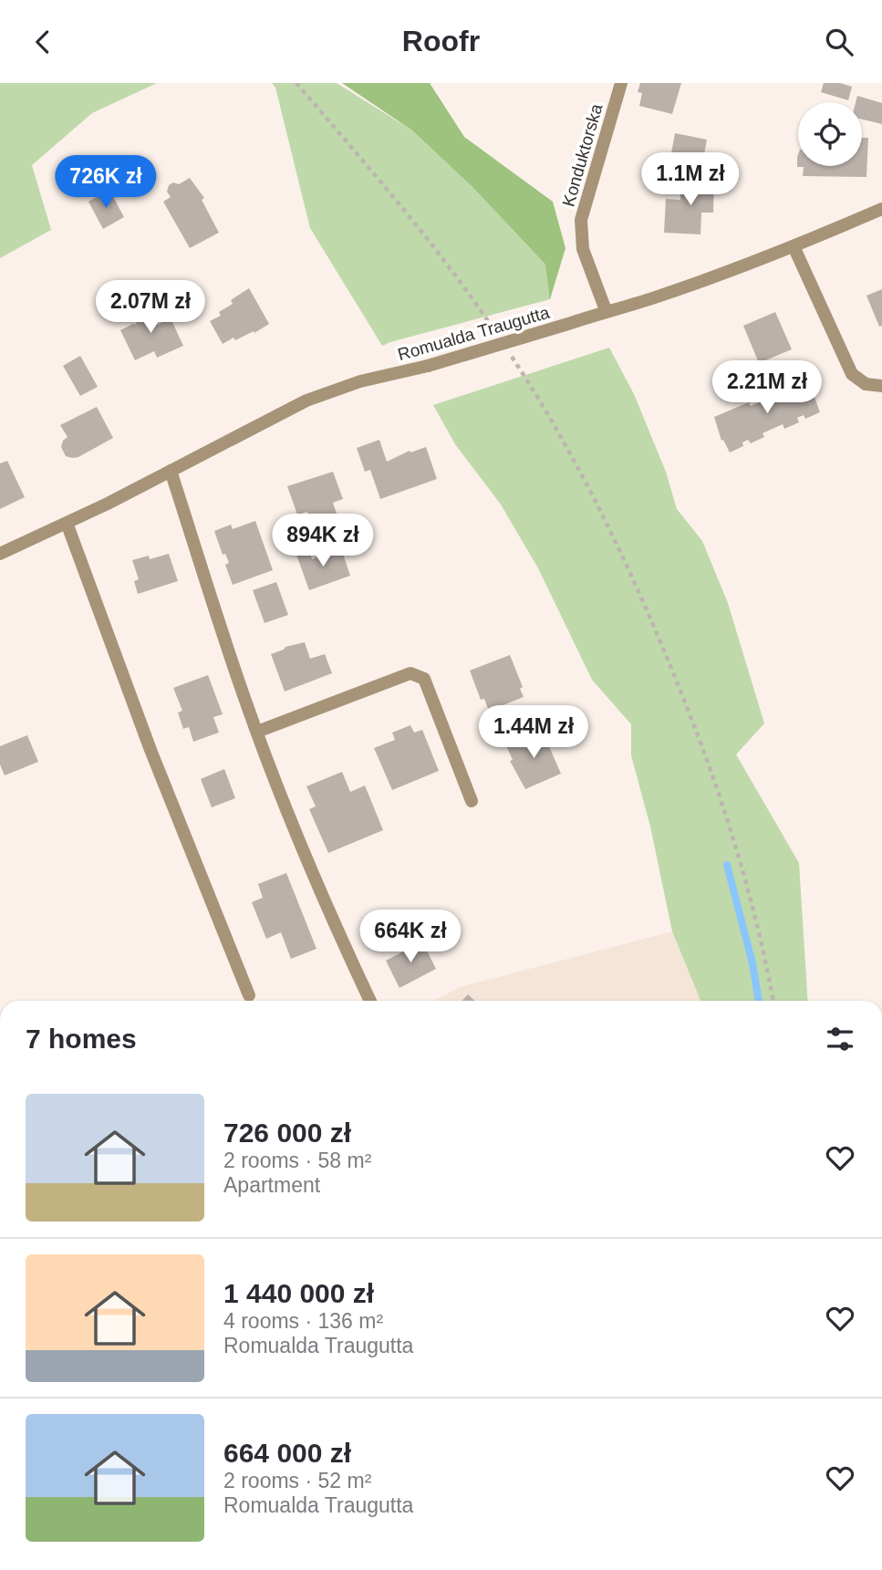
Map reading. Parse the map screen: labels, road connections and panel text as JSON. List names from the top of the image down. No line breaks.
{"streets":{"street":["Konduktorska","Romualda Traugutta"]},"crossings":[["Konduktorska","Romualda Traugutta"]],"page":{"header":"Roofr","price":["1.1M zł","726K zł","2.07M zł","2.21M zł","894K zł","1.44M zł","664K zł"],"heading":"7 homes","list":[{"name":"726 000 zł","note":"2 rooms · 58 m² · Apartment"},{"name":"1 440 000 zł","note":"4 rooms · 136 m² · Romualda Traugutta"},{"name":"664 000 zł","note":"2 rooms · 52 m² · Romualda Traugutta"}]}}
